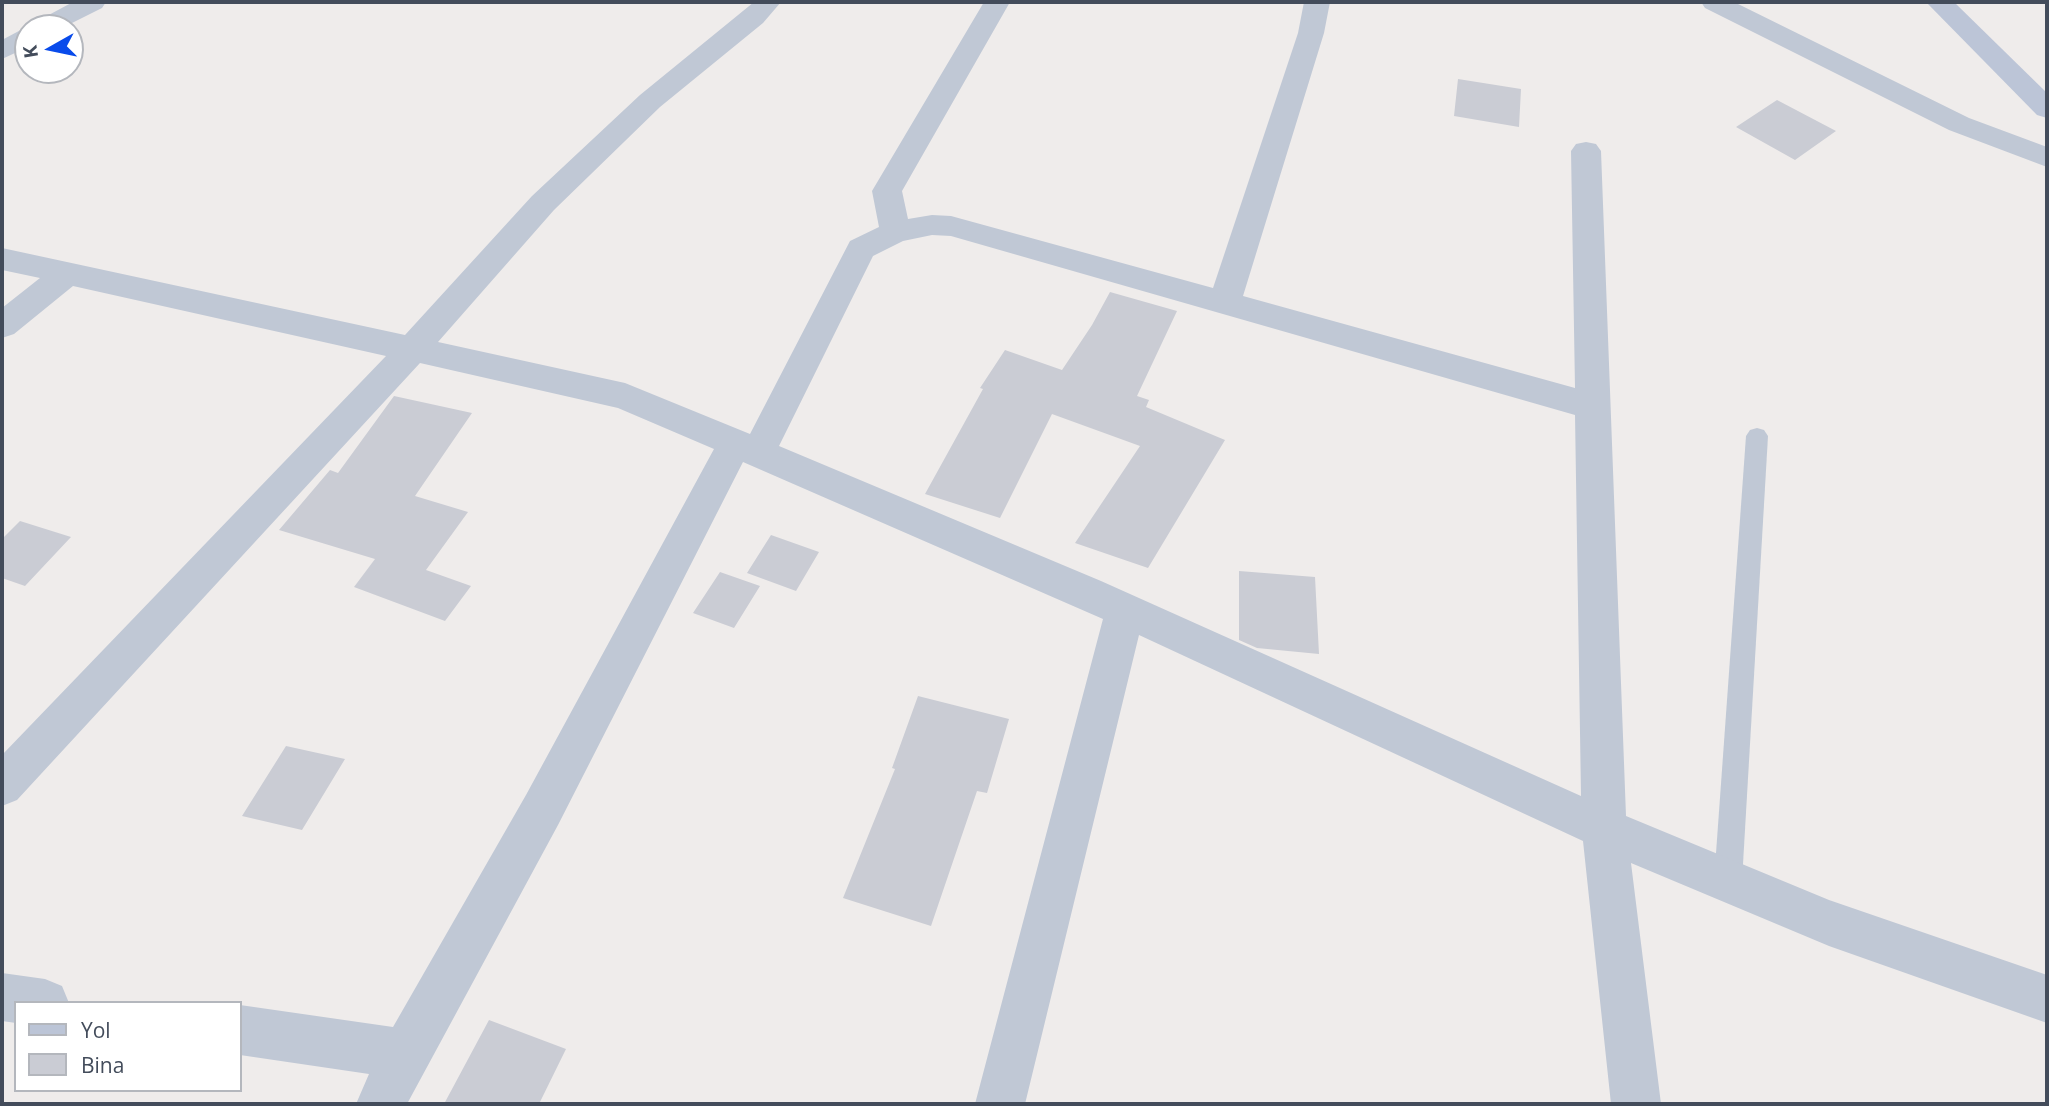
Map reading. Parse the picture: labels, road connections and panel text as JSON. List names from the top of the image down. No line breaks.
{"legend":["Yol","Bina"],"north":"left"}
